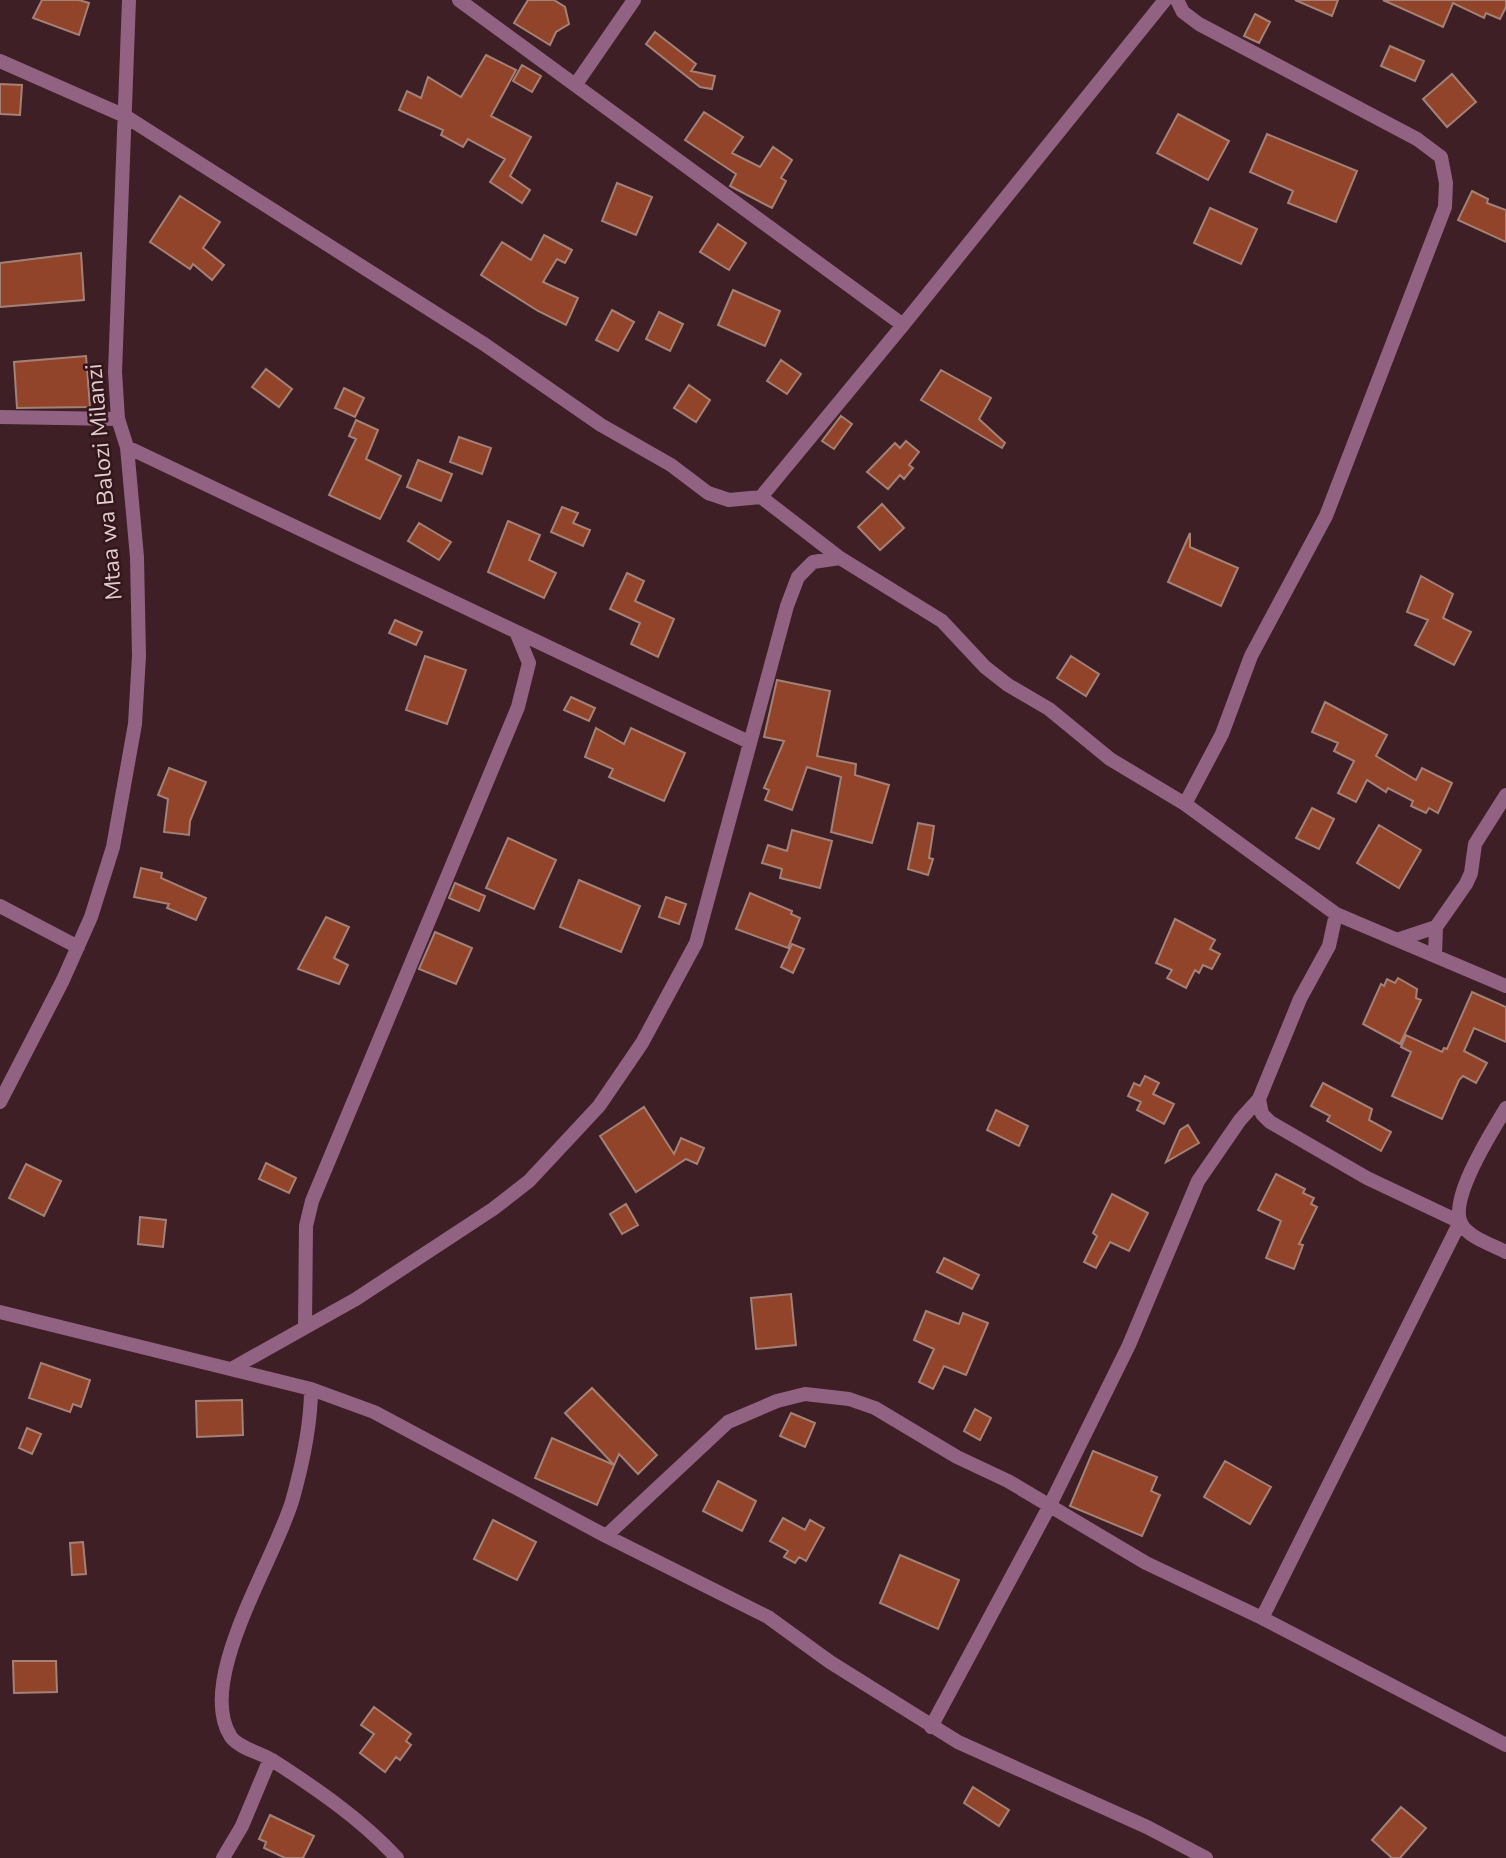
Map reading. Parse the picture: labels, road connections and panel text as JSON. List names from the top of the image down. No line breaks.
{"streets":{"street":["Mtaa wa Balozi Milanzi"]}}
